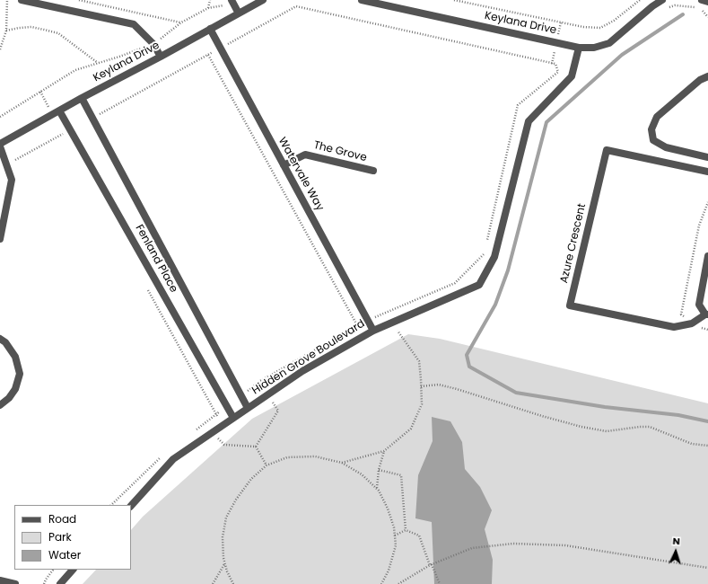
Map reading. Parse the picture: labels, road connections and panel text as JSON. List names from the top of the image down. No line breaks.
{"streets":{"street":["Keylana Drive","The Grove","Watervale Way","Azure Crescent","Fenland Place","Hidden Grove Boulevard"]},"crossings":[["Keylana Drive","Watervale Way"],["Keylana Drive","Fenland Place"],["Keylana Drive","Hidden Grove Boulevard"],["The Grove","Watervale Way"],["Watervale Way","Hidden Grove Boulevard"],["Fenland Place","Hidden Grove Boulevard"]],"legend":["Road","Park","Water"],"north":"top"}
